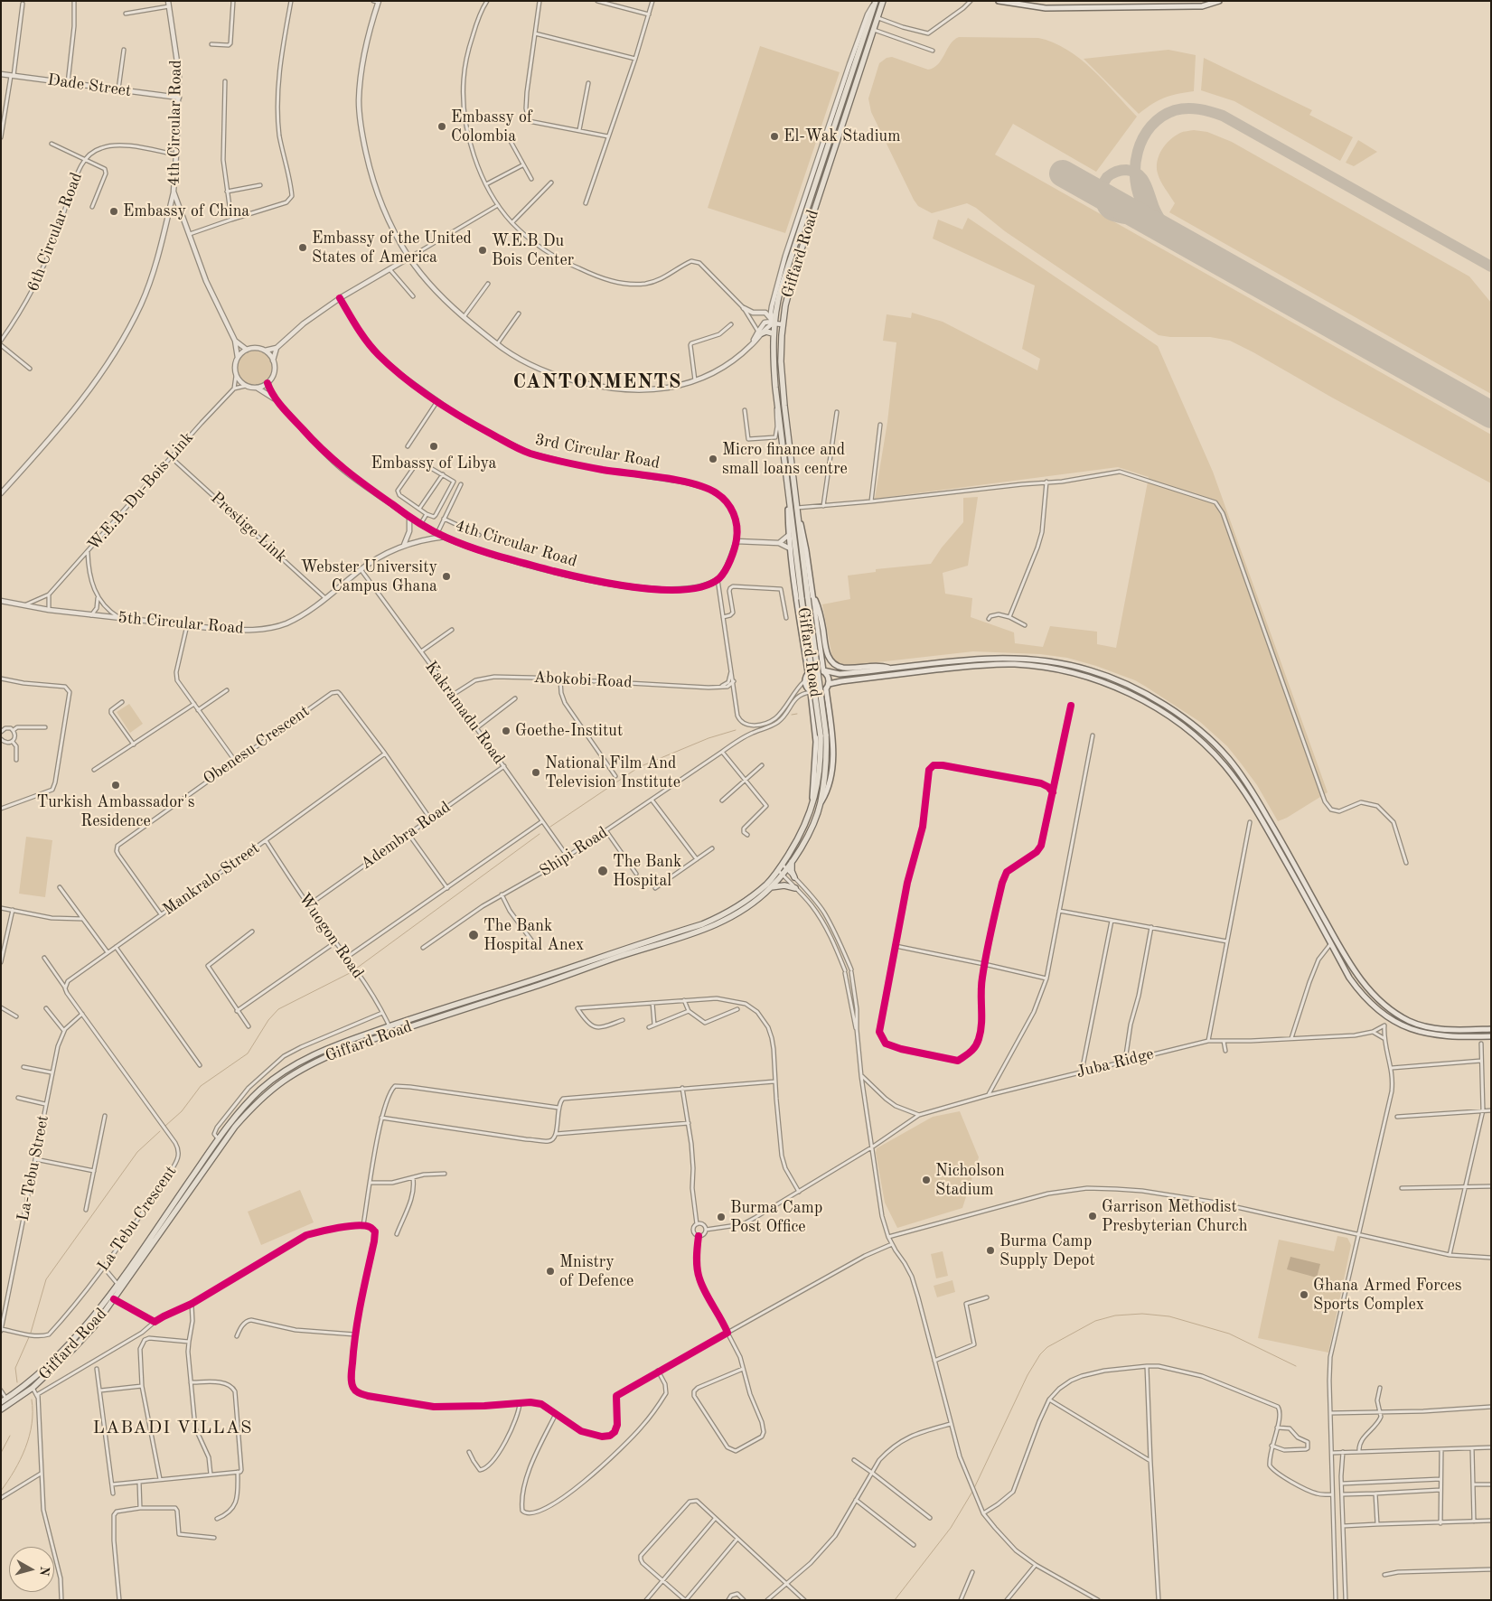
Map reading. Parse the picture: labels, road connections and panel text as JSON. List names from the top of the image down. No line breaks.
{"streets":{"main road":["Giffard Road"],"street":["Dade Street","4th Circular Road","6th Circular Road","3rd Circular Road","W.E.B. Du-Bois Link","Prestige Link","5th Circular Road","Abokobi Road","Kakramadu Road","Obenesu Crescent","Adembra Road","Shipi Road","Mankralo Street","Wuogon Road","Juba Ridge","La-Tebu Street","La Tebu Crescent"]},"crossings":[["Dade Street","4th Circular Road"],["4th Circular Road","6th Circular Road"],["4th Circular Road","5th Circular Road"],["Giffard Road","Shipi Road"],["Giffard Road","Wuogon Road"],["W.E.B. Du-Bois Link","Prestige Link"],["W.E.B. Du-Bois Link","5th Circular Road"],["Prestige Link","5th Circular Road"],["5th Circular Road","Kakramadu Road"],["Abokobi Road","Kakramadu Road"],["Kakramadu Road","Adembra Road"],["Kakramadu Road","Shipi Road"],["Obenesu Crescent","Adembra Road"],["Obenesu Crescent","Mankralo Street"],["Adembra Road","Wuogon Road"],["Mankralo Street","Wuogon Road"],["La-Tebu Street","La Tebu Crescent"]],"districts":["CANTONMENTS","LABADI VILLAS"],"places":["Embassy of Colombia","El-Wak Stadium","Embassy of China","Embassy of the United States of America","W.E.B Du Bois Center","Embassy of Libya","Micro finance and small loans centre","Webster University Campus Ghana","Goethe-Institut","National Film And Television Institute","Turkish Ambassador's Residence","The Bank Hospital","The Bank Hospital Anex","Nicholson Stadium","Garrison Methodist Presbyterian Church","Burma Camp Post Office","Burma Camp Supply Depot","Mnistry of Defence","Ghana Armed Forces Sports Complex"],"north":"right"}
